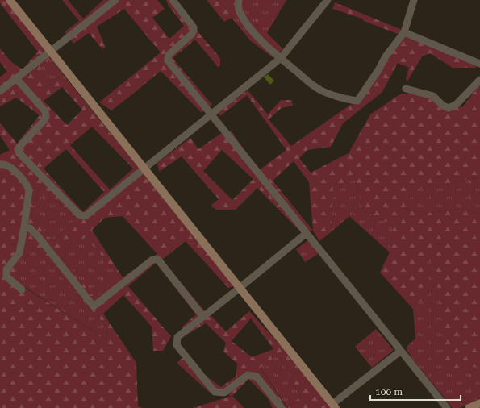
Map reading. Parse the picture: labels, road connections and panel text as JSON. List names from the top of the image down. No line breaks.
{"scale_bar":"100 m"}
